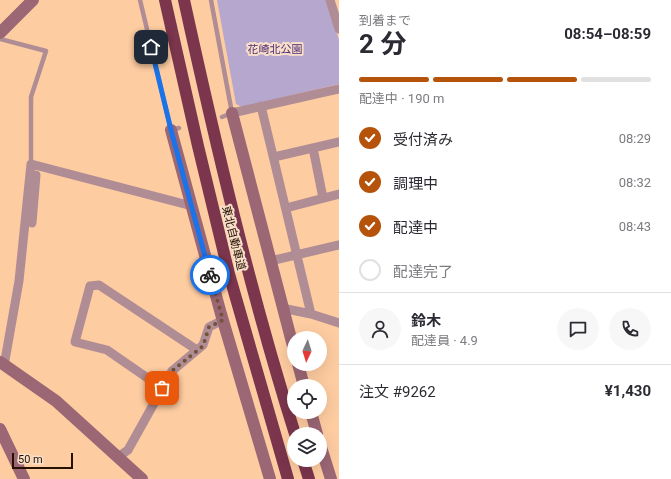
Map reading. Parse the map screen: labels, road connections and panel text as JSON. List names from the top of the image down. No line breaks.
{"streets":{"highway":["東北自動車道"]},"parks":["花崎北公園"],"scale_bar":"50 m","north":"bottom","page":{"heading":["2 分","到着まで","08:54–08:59"],"panel":["鈴木","配達員 · 4.9","注文 #9262","¥1,430"],"bar":"配達中 · 190 m","list":[["受付済み","08:29"],["調理中","08:32"],["配達中","08:43"],"配達完了"],"scale":"50 m"}}
